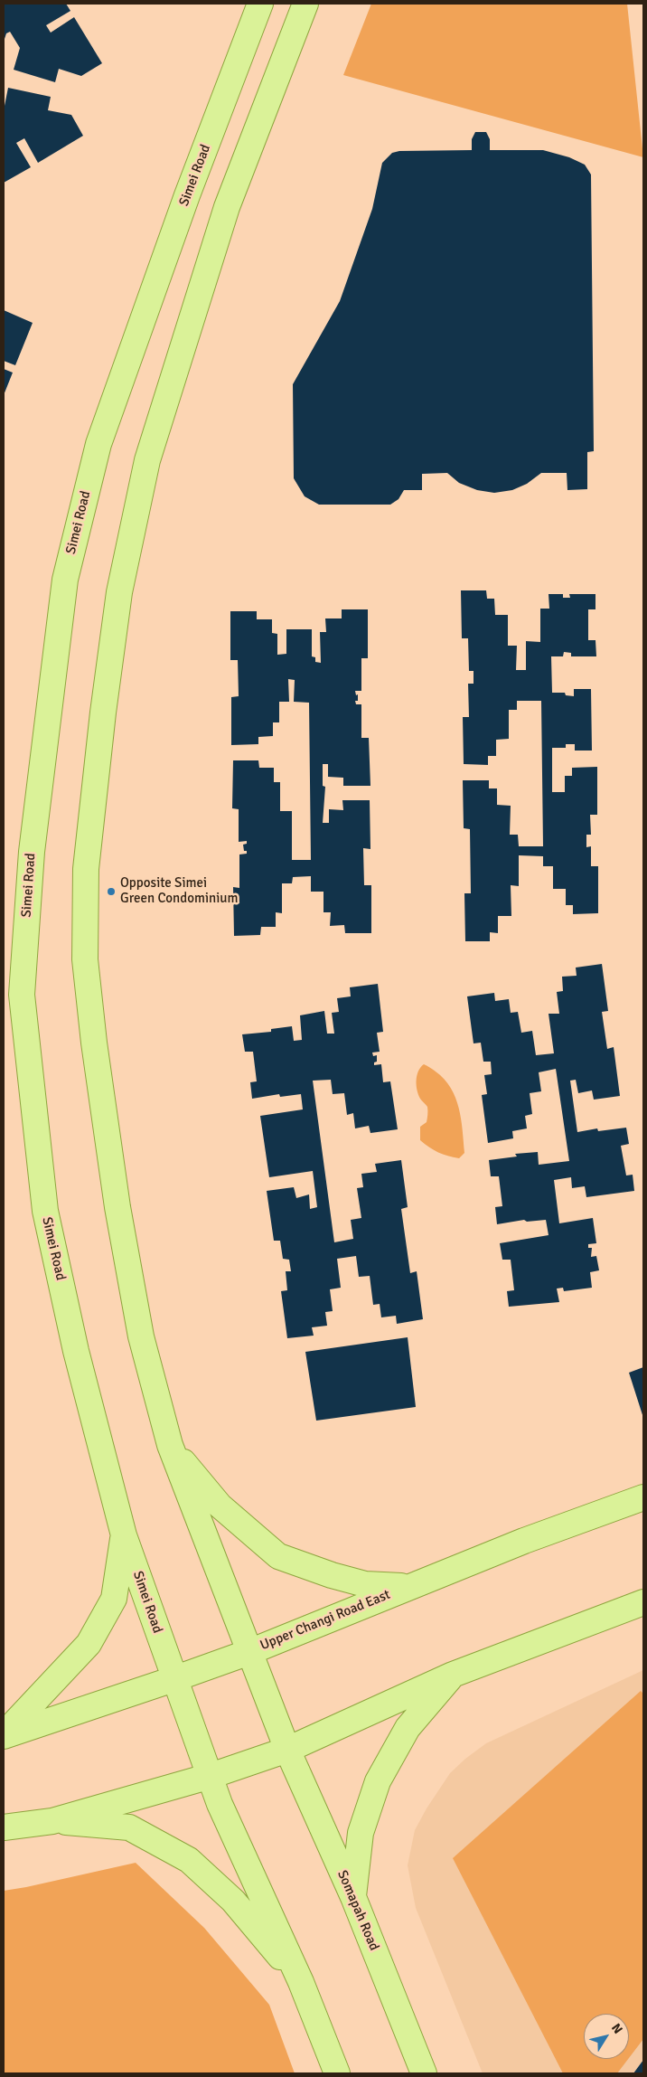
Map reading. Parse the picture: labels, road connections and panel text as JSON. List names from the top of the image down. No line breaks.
{"streets":{"main road":["Simei Road","Upper Changi Road East","Somapah Road"]},"crossings":[["Simei Road","Upper Changi Road East"]],"places":["Opposite Simei Green Condominium"],"north":"top right"}
